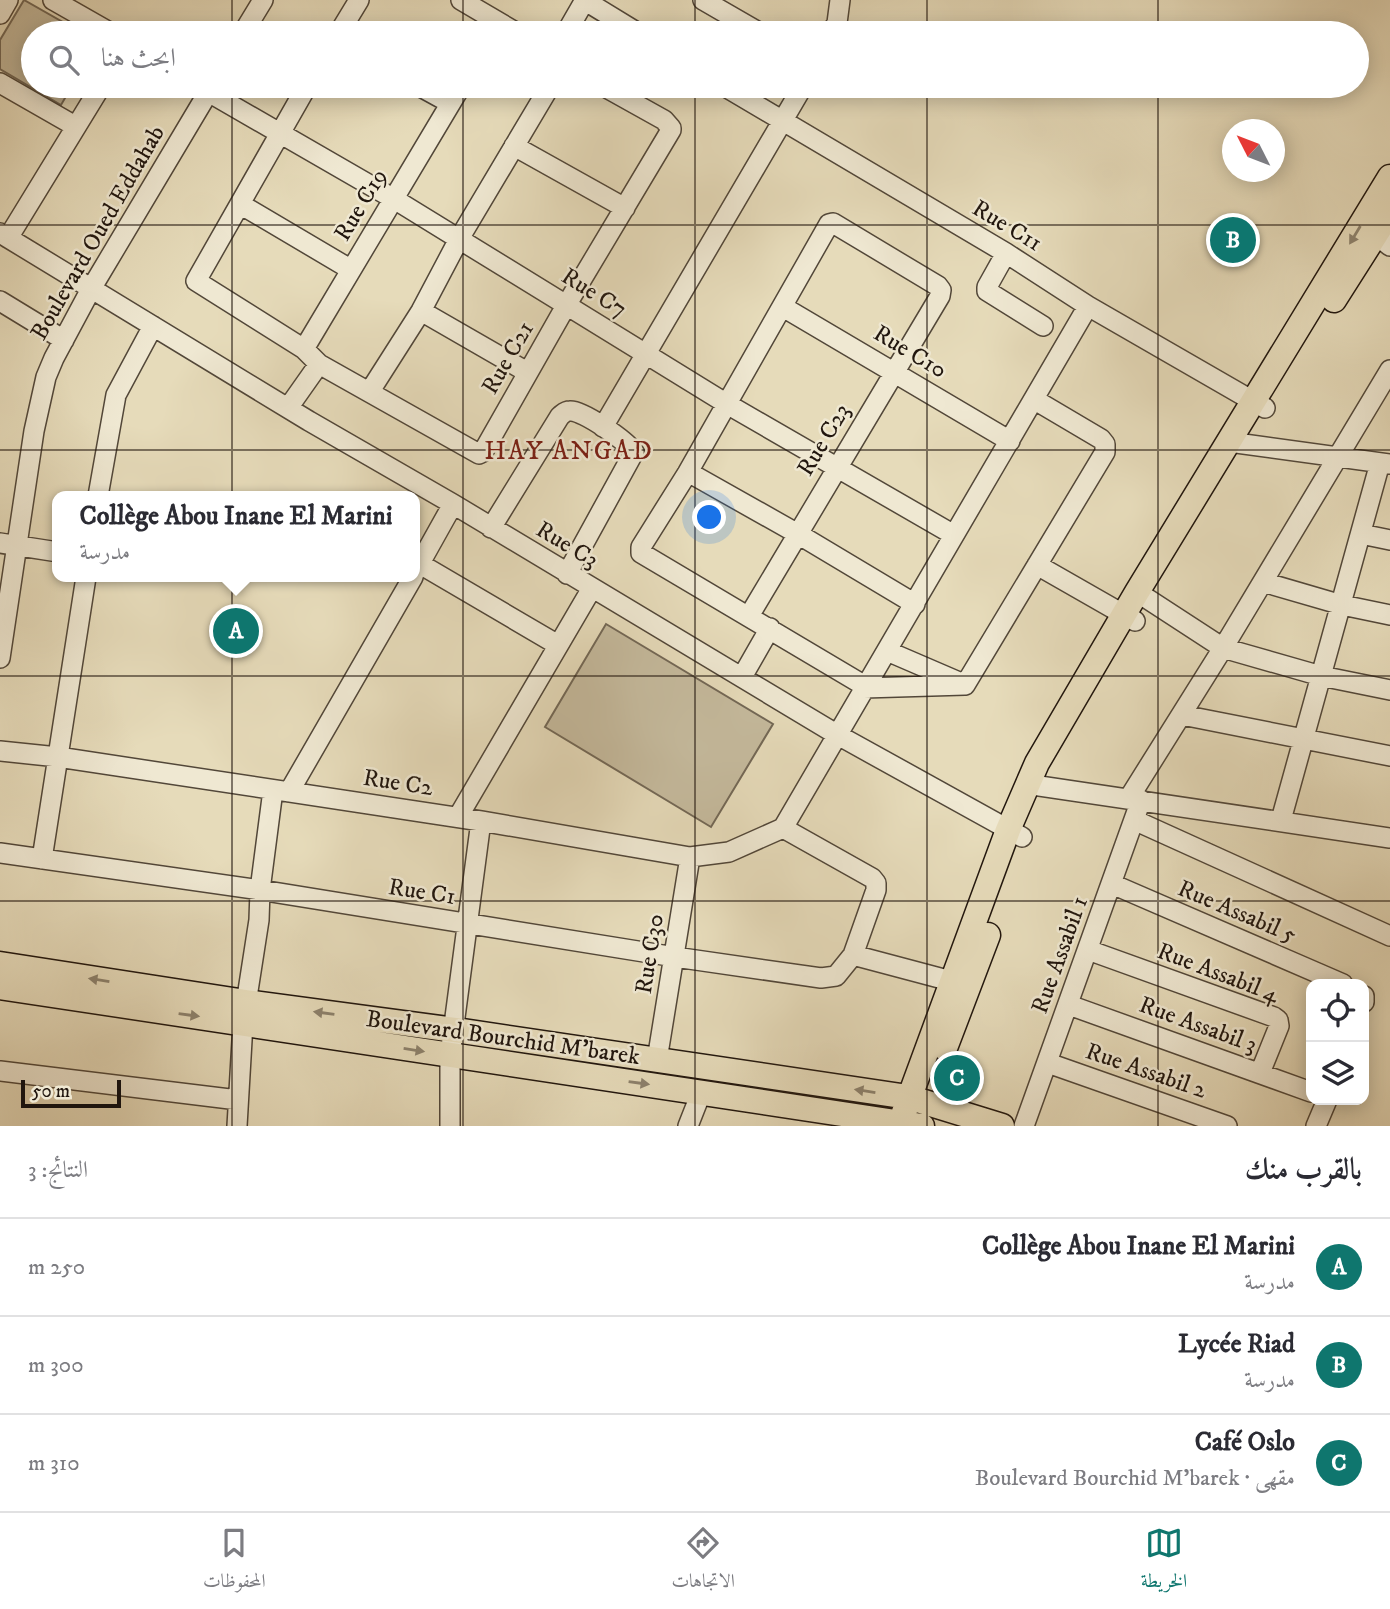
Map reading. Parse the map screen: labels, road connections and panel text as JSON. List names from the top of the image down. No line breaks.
{"streets":{"main road":["Boulevard Bourchid M'barek"],"street":["Rue C19","Rue C11","Boulevard Oued Eddahab","Rue C7","Rue C10","Rue C21","Rue C23","Rue C3","Rue C2","Rue C1","Rue Assabil 5","Rue C30","Rue Assabil 1","Rue Assabil 4","Rue Assabil 3","Rue Assabil 2"]},"crossings":[["Rue C19","Rue C7"],["Rue C19","Rue C21"],["Boulevard Oued Eddahab","Rue C3"],["Rue C7","Rue C21"],["Rue C7","Rue C23"],["Rue C10","Rue C23"],["Rue C2","Rue C30"],["Rue C1","Rue C30"],["Rue Assabil 5","Rue Assabil 1"],["Rue C30","Boulevard Bourchid M'barek"],["Rue Assabil 1","Rue Assabil 4"],["Rue Assabil 1","Rue Assabil 3"],["Rue Assabil 1","Rue Assabil 2"],["Rue Assabil 4","Rue Assabil 3"]],"districts":["HAY ANGAD"],"scale_bar":"50 m","north":"top left","page":{"search":"ابحث هنا","pins":["B","A","C"],"popup":["Collège Abou Inane El Marini","مدرسة"],"scale":"50 m","heading":["بالقرب منك","النتائج: 3"],"list":[{"mark":"A","name":"Collège Abou Inane El Marini","note":"مدرسة","value":"250 m"},{"mark":"B","name":"Lycée Riad","note":"مدرسة","value":"300 m"},{"mark":"C","name":"Café Oslo","note":"مقهى · Boulevard Bourchid M'barek","value":"310 m"}],"nav":["الخريطة","الاتجاهات","المحفوظات"]}}
